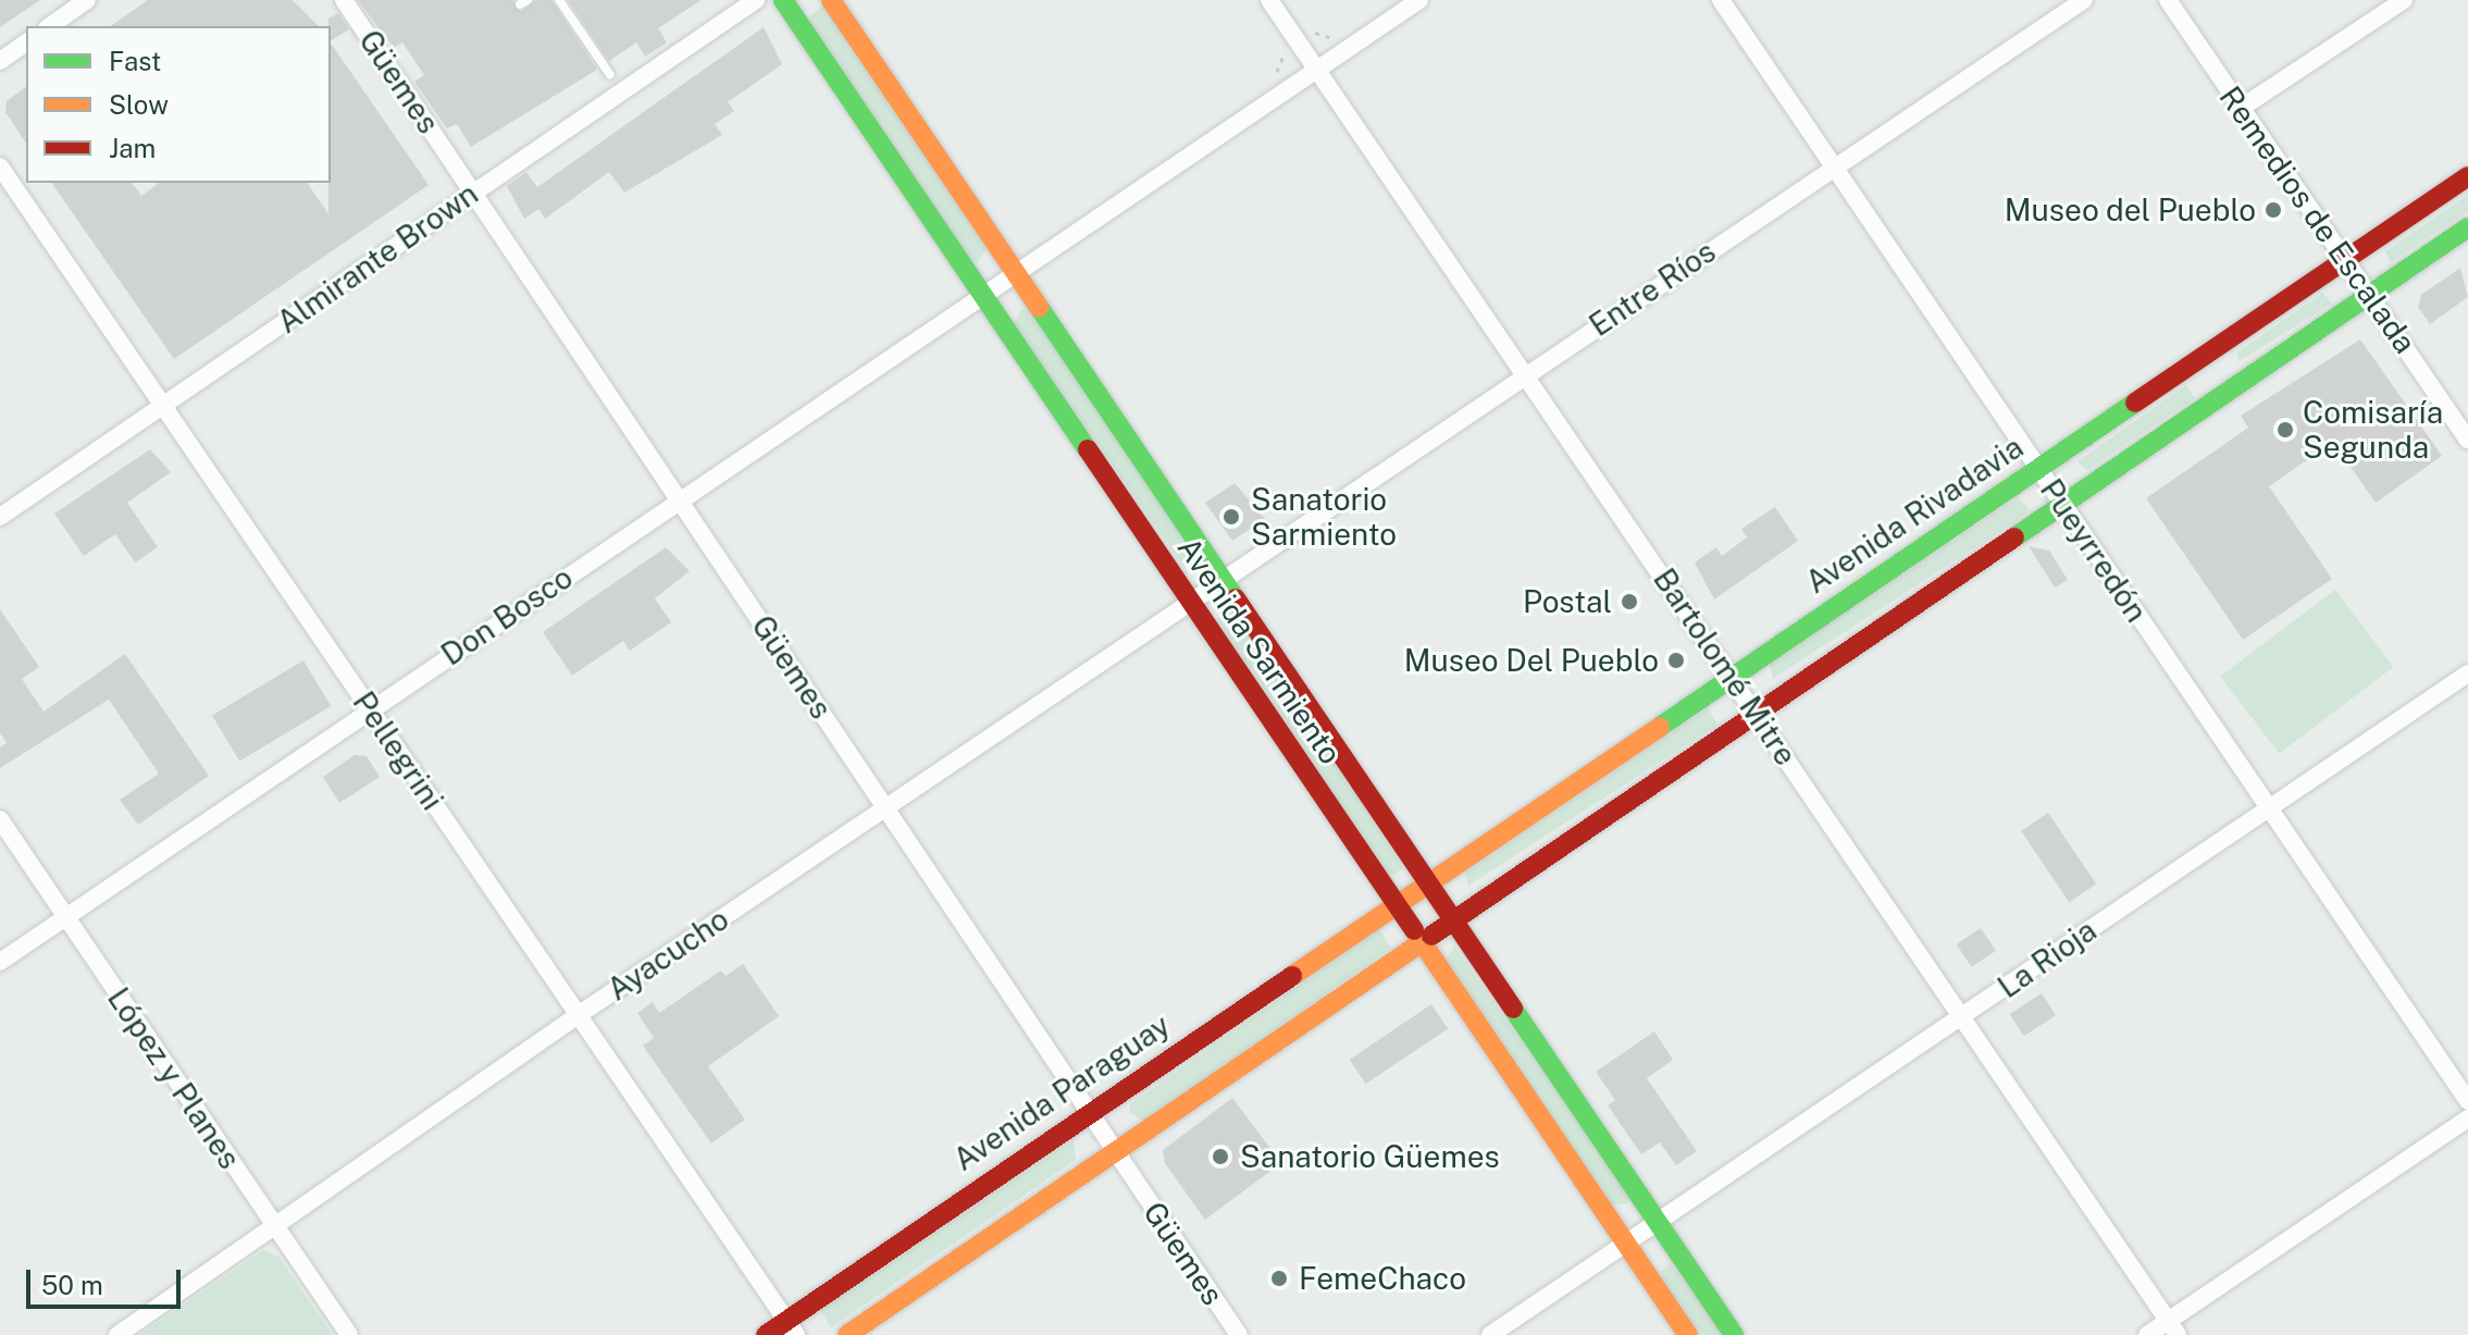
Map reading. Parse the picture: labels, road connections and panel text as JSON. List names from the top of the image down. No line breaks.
{"streets":{"main road":["Avenida Rivadavia","Avenida Sarmiento","Avenida Paraguay"],"street":["Güemes","Remedios de Escalada","Almirante Brown","Entre Ríos","Pueyrredón","Don Bosco","Bartolomé Mitre","Pellegrini","Ayacucho","La Rioja","López y Planes"]},"crossings":[["Güemes","Almirante Brown"],["Güemes","Don Bosco"],["Güemes","Ayacucho"],["Güemes","Avenida Paraguay"],["Remedios de Escalada","Avenida Rivadavia"],["Almirante Brown","Pellegrini"],["Entre Ríos","Pueyrredón"],["Entre Ríos","Avenida Sarmiento"],["Entre Ríos","Bartolomé Mitre"],["Entre Ríos","Ayacucho"],["Avenida Rivadavia","Pueyrredón"],["Avenida Rivadavia","Avenida Sarmiento"],["Avenida Rivadavia","Bartolomé Mitre"],["Avenida Rivadavia","Avenida Paraguay"],["Pueyrredón","La Rioja"],["Don Bosco","Avenida Sarmiento"],["Don Bosco","Bartolomé Mitre"],["Don Bosco","Pellegrini"],["Don Bosco","López y Planes"],["Avenida Sarmiento","Ayacucho"],["Avenida Sarmiento","La Rioja"],["Avenida Sarmiento","Avenida Paraguay"],["Bartolomé Mitre","La Rioja"],["Pellegrini","Ayacucho"],["Pellegrini","Avenida Paraguay"],["Ayacucho","López y Planes"]],"places":["Museo del Pueblo","Comisaría Segunda","Sanatorio Sarmiento","Postal","Museo Del Pueblo","Sanatorio Güemes","FemeChaco"],"legend":["Fast","Slow","Jam"],"scale_bar":"50 m"}
